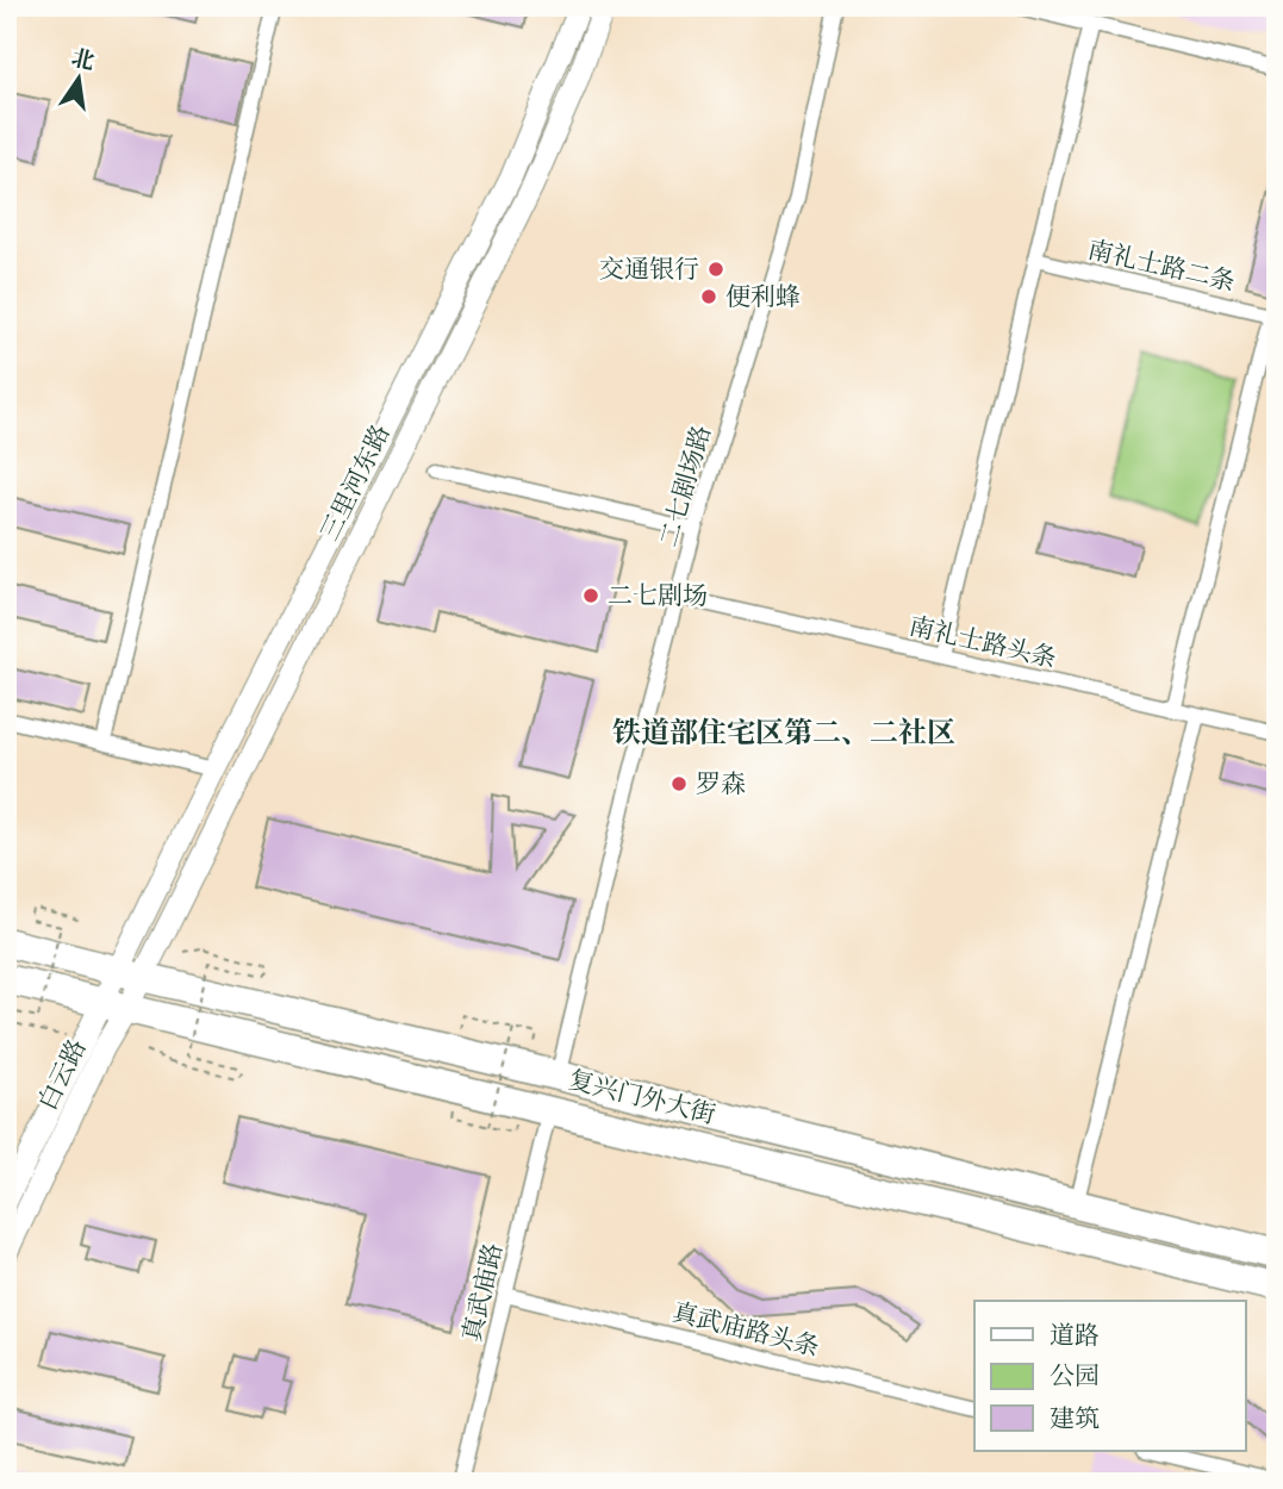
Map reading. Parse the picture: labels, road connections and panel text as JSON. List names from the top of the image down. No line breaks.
{"streets":{"highway":["复兴门外大街"],"main road":["三里河东路","白云路"],"street":["南礼士路二条","二七剧场路","南礼士路头条","真武庙路","真武庙路头条"]},"crossings":[["三里河东路","复兴门外大街"],["二七剧场路","南礼士路头条"],["二七剧场路","复兴门外大街"],["白云路","复兴门外大街"],["复兴门外大街","真武庙路"],["真武庙路","真武庙路头条"]],"districts":["铁道部住宅区第二、二社区"],"places":["交通银行","便利蜂","二七剧场","罗森"],"legend":["道路","公园","建筑"],"north":"top"}
